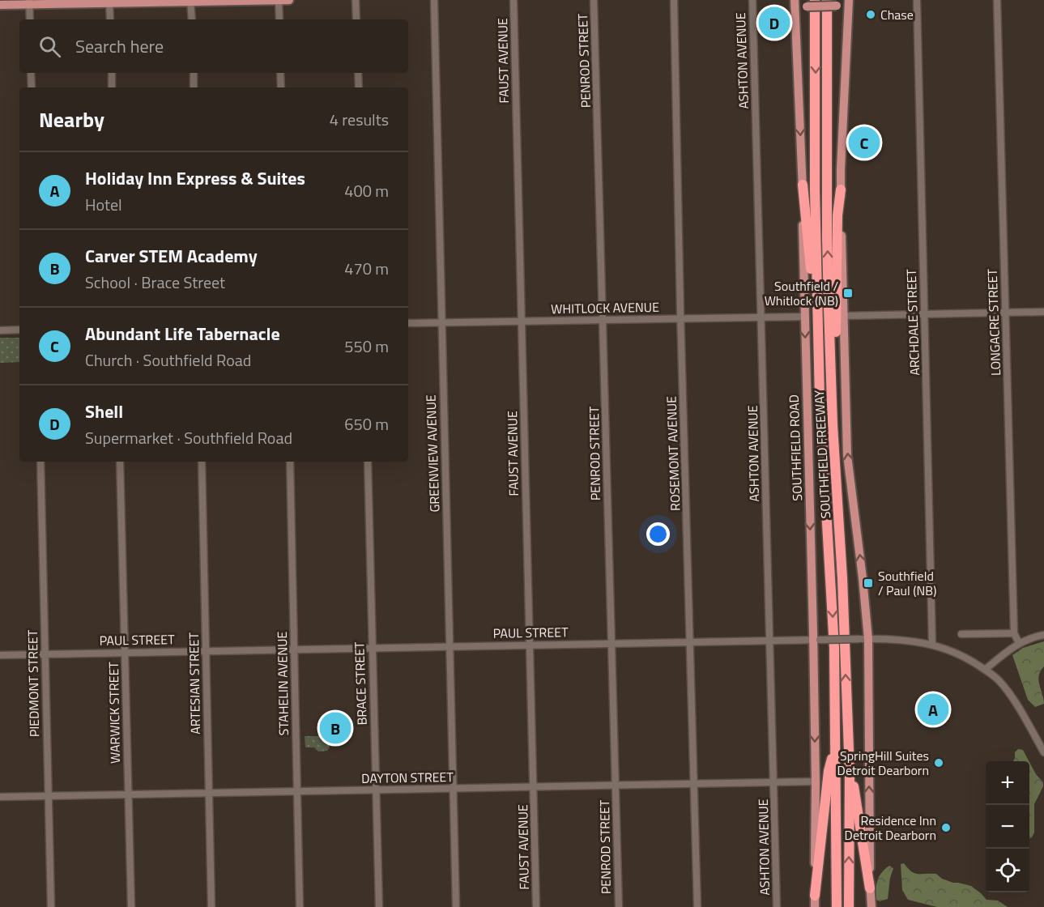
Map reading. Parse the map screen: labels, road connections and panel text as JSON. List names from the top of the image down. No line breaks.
{"streets":{"highway":["SOUTHFIELD FREEWAY"],"main road":["SOUTHFIELD ROAD"],"street":["FAUST AVENUE","PENROD STREET","ASHTON AVENUE","WHITLOCK AVENUE","ARCHDALE STREET","LONGACRE STREET","GREENVIEW AVENUE","ROSEMONT AVENUE","PAUL STREET","PIEDMONT STREET","ARTESIAN STREET","STAHELIN AVENUE","BRACE STREET","WARWICK STREET","DAYTON STREET"]},"crossings":[["FAUST AVENUE","WHITLOCK AVENUE"],["FAUST AVENUE","PAUL STREET"],["FAUST AVENUE","DAYTON STREET"],["PENROD STREET","WHITLOCK AVENUE"],["PENROD STREET","PAUL STREET"],["PENROD STREET","DAYTON STREET"],["ASHTON AVENUE","WHITLOCK AVENUE"],["ASHTON AVENUE","PAUL STREET"],["ASHTON AVENUE","DAYTON STREET"],["WHITLOCK AVENUE","SOUTHFIELD ROAD"],["WHITLOCK AVENUE","GREENVIEW AVENUE"],["WHITLOCK AVENUE","ROSEMONT AVENUE"],["ARCHDALE STREET","PAUL STREET"],["SOUTHFIELD ROAD","PAUL STREET"],["SOUTHFIELD ROAD","DAYTON STREET"],["GREENVIEW AVENUE","PAUL STREET"],["GREENVIEW AVENUE","DAYTON STREET"],["ROSEMONT AVENUE","PAUL STREET"],["ROSEMONT AVENUE","DAYTON STREET"],["PAUL STREET","PIEDMONT STREET"],["PAUL STREET","ARTESIAN STREET"],["PAUL STREET","STAHELIN AVENUE"],["PAUL STREET","BRACE STREET"],["PAUL STREET","WARWICK STREET"],["PIEDMONT STREET","DAYTON STREET"],["ARTESIAN STREET","DAYTON STREET"],["STAHELIN AVENUE","DAYTON STREET"],["BRACE STREET","DAYTON STREET"],["WARWICK STREET","DAYTON STREET"]],"places":{"other":["Chase","SpringHill Suites Detroit Dearborn","Residence Inn Detroit Dearborn"],"transit":["Southfield / Whitlock (NB)","Southfield / Paul (NB)"]},"page":{"pins":["D","C","A","B"],"search":"Search here","heading":["Nearby","4 results"],"list":[{"mark":"A","name":"Holiday Inn Express & Suites","note":"Hotel","value":"400 m"},{"mark":"B","name":"Carver STEM Academy","note":"School · Brace Street","value":"470 m"},{"mark":"C","name":"Abundant Life Tabernacle","note":"Church · Southfield Road","value":"550 m"},{"mark":"D","name":"Shell","note":"Supermarket · Southfield Road","value":"650 m"}],"map_buttons":["+","−"]}}
